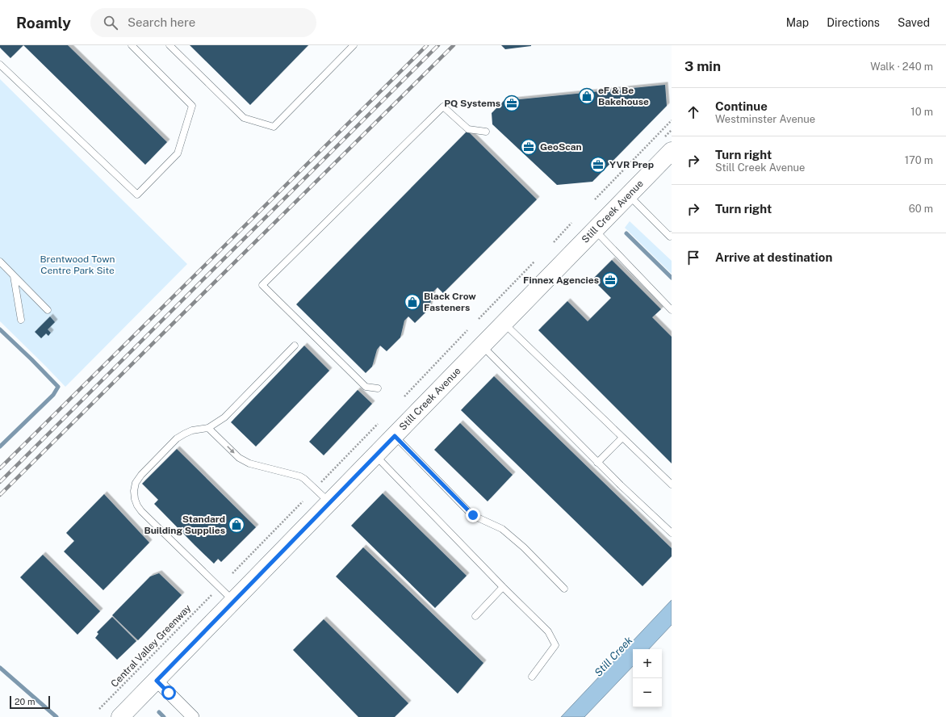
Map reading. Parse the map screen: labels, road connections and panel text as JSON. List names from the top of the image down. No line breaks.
{"streets":{"street":["Still Creek Avenue"],"path":["Central Valley Greenway"]},"water":["Still Creek"],"parks":["Brentwood Town Centre Park Site"],"places":{"shop":["eF & Be Bakehouse","Black Crow Fasteners","Standard Building Supplies"],"office":["PQ Systems","GeoScan","YVR Prep","Finnex Agencies"]},"scale_bar":"20 m","page":{"header":"Roamly","search":"Search here","nav":["Map","Directions","Saved"],"heading":["3 min","Walk · 240 m"],"list":[["Continue","Westminster Avenue","10 m"],["Turn right","Still Creek Avenue","170 m"],["Turn right","60 m"],"Arrive at destination"],"map_buttons":["+","−"],"scale":"20 m"}}
